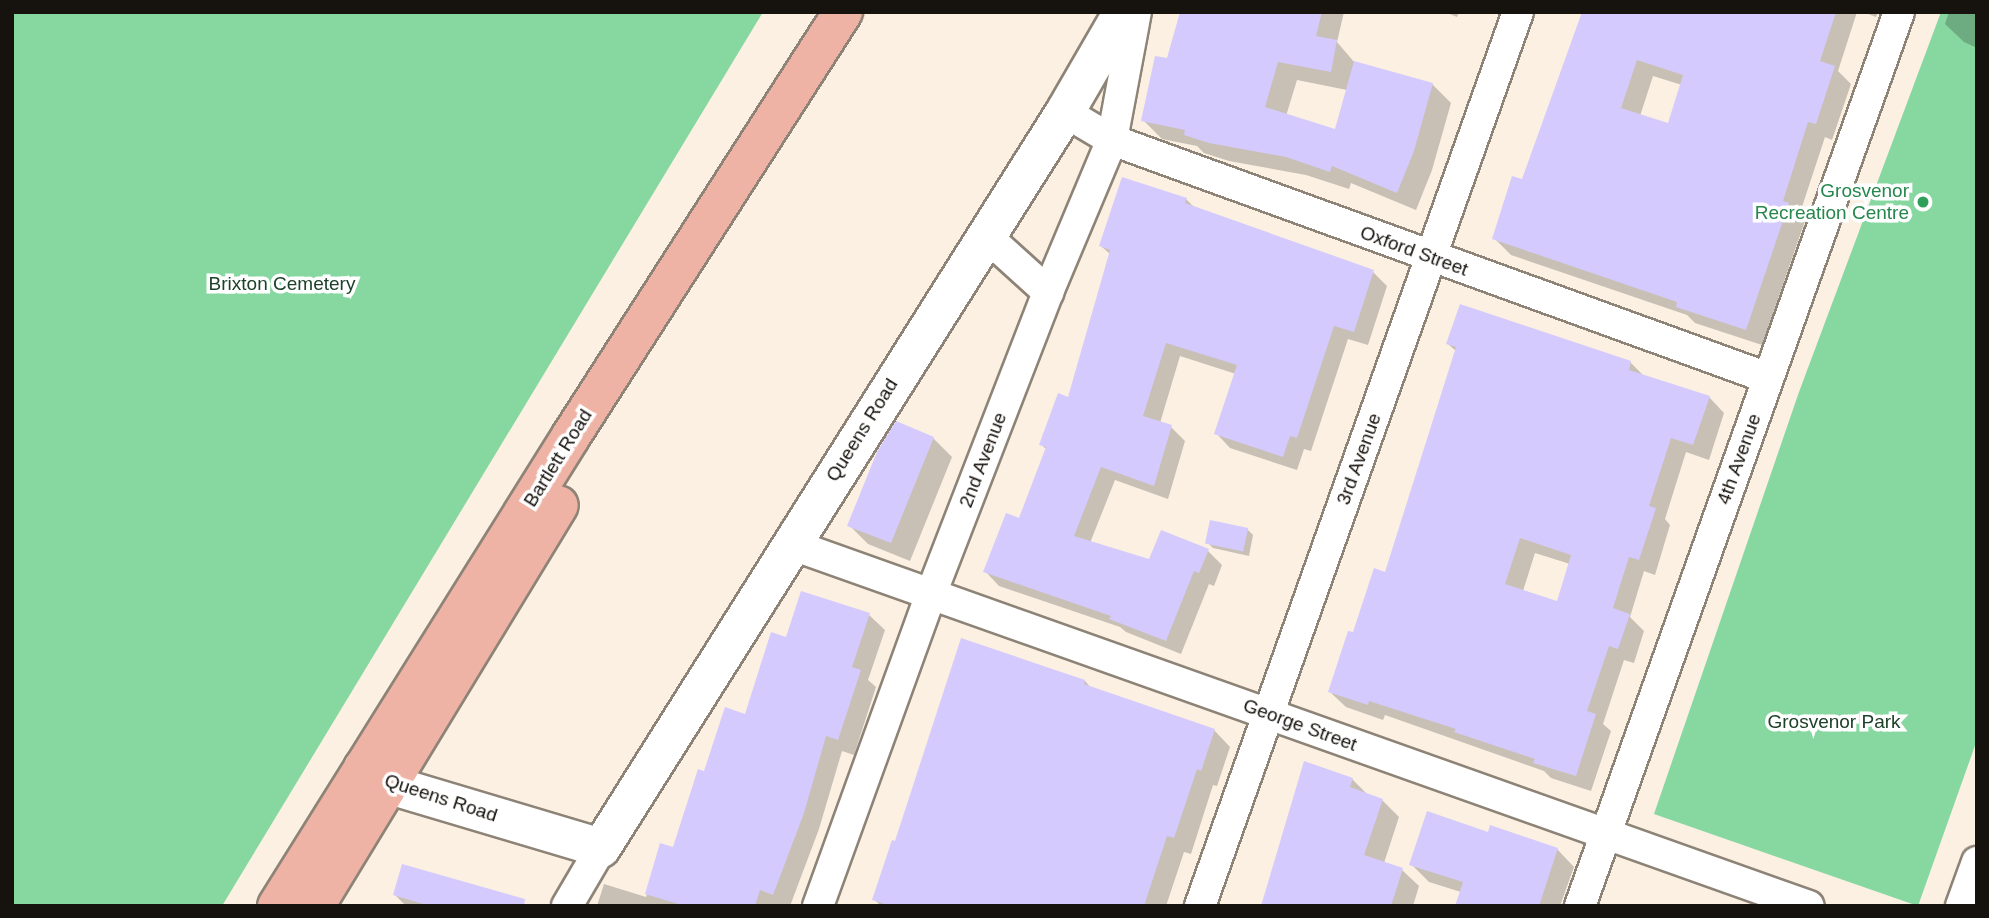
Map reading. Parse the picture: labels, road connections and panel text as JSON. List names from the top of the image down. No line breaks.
{"streets":{"main road":["Queens Road","Bartlett Road"],"street":["Oxford Street","3rd Avenue","4th Avenue","2nd Avenue","George Street"]},"crossings":[["Oxford Street","Queens Road"],["Oxford Street","3rd Avenue"],["Oxford Street","4th Avenue"],["Oxford Street","2nd Avenue"],["Queens Road","Bartlett Road"],["Queens Road","George Street"],["3rd Avenue","George Street"],["4th Avenue","George Street"],["2nd Avenue","George Street"]],"parks":["Brixton Cemetery","Grosvenor Park"],"places":["Grosvenor Recreation Centre"]}
